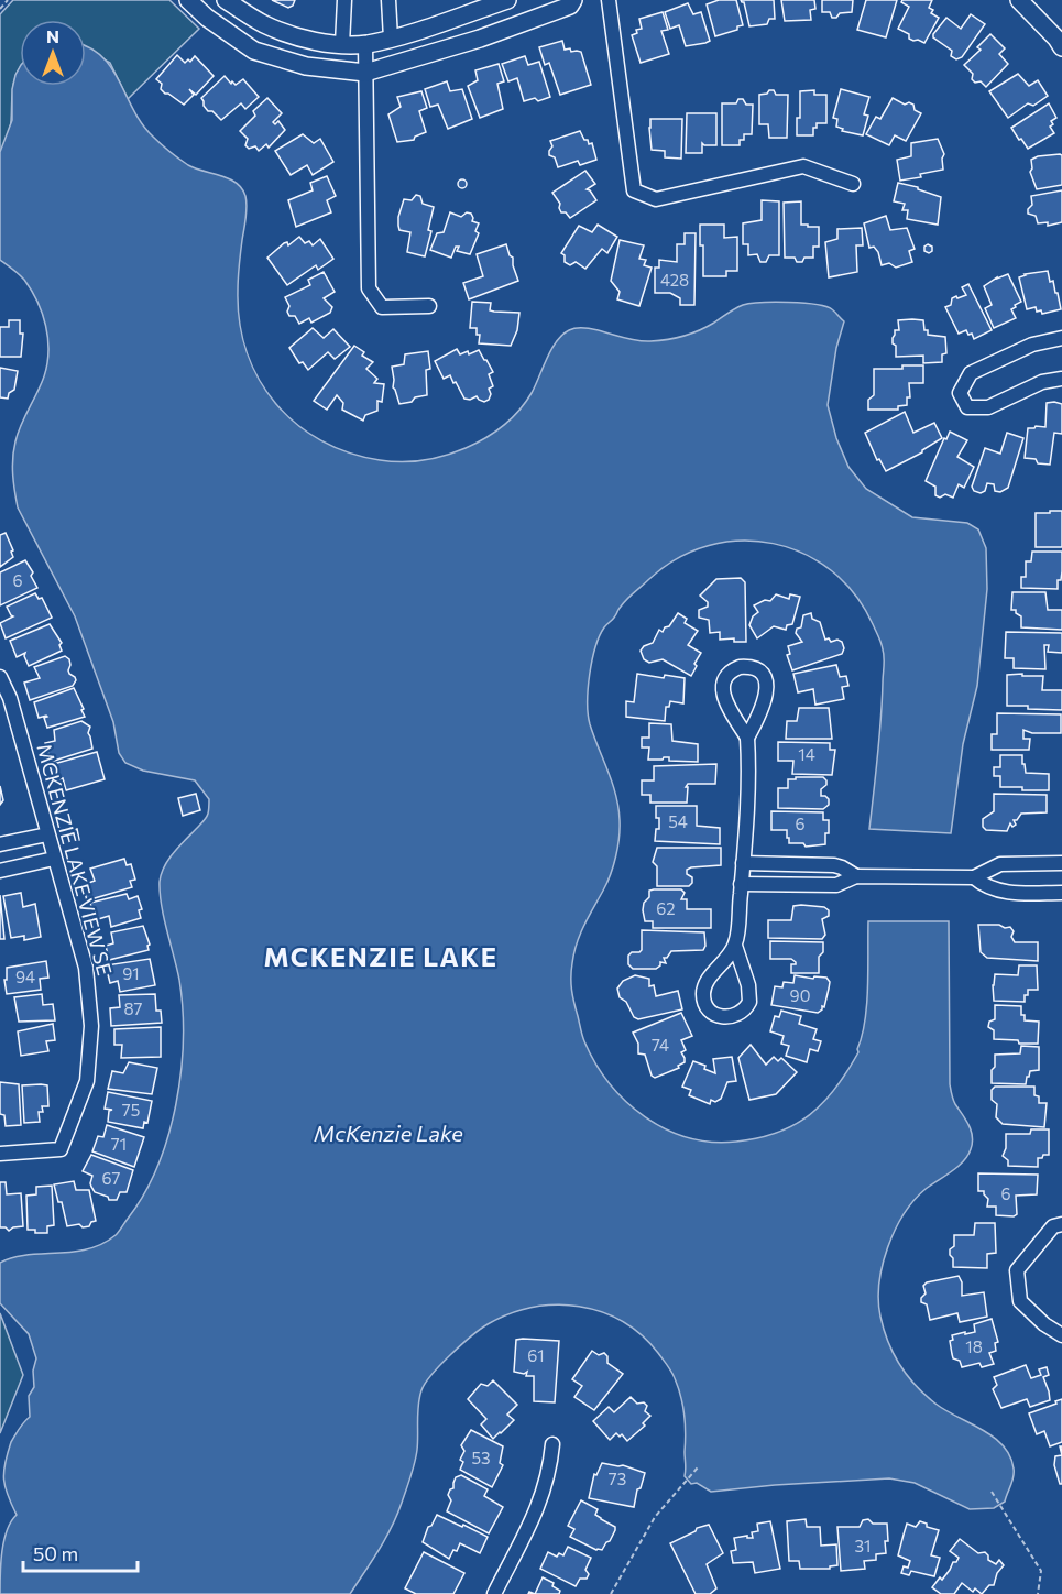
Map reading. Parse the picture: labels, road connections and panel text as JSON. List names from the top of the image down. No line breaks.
{"streets":{"street":["MCKENZIE LAKE VIEW SE"]},"districts":["MCKENZIE LAKE"],"water":["McKenzie Lake"],"house_numbers":["428","6","14","54","6","62","91","94","90","87","74","75","71","67","6","18","61","53","73","31"],"scale_bar":"50 m","north":"top"}
